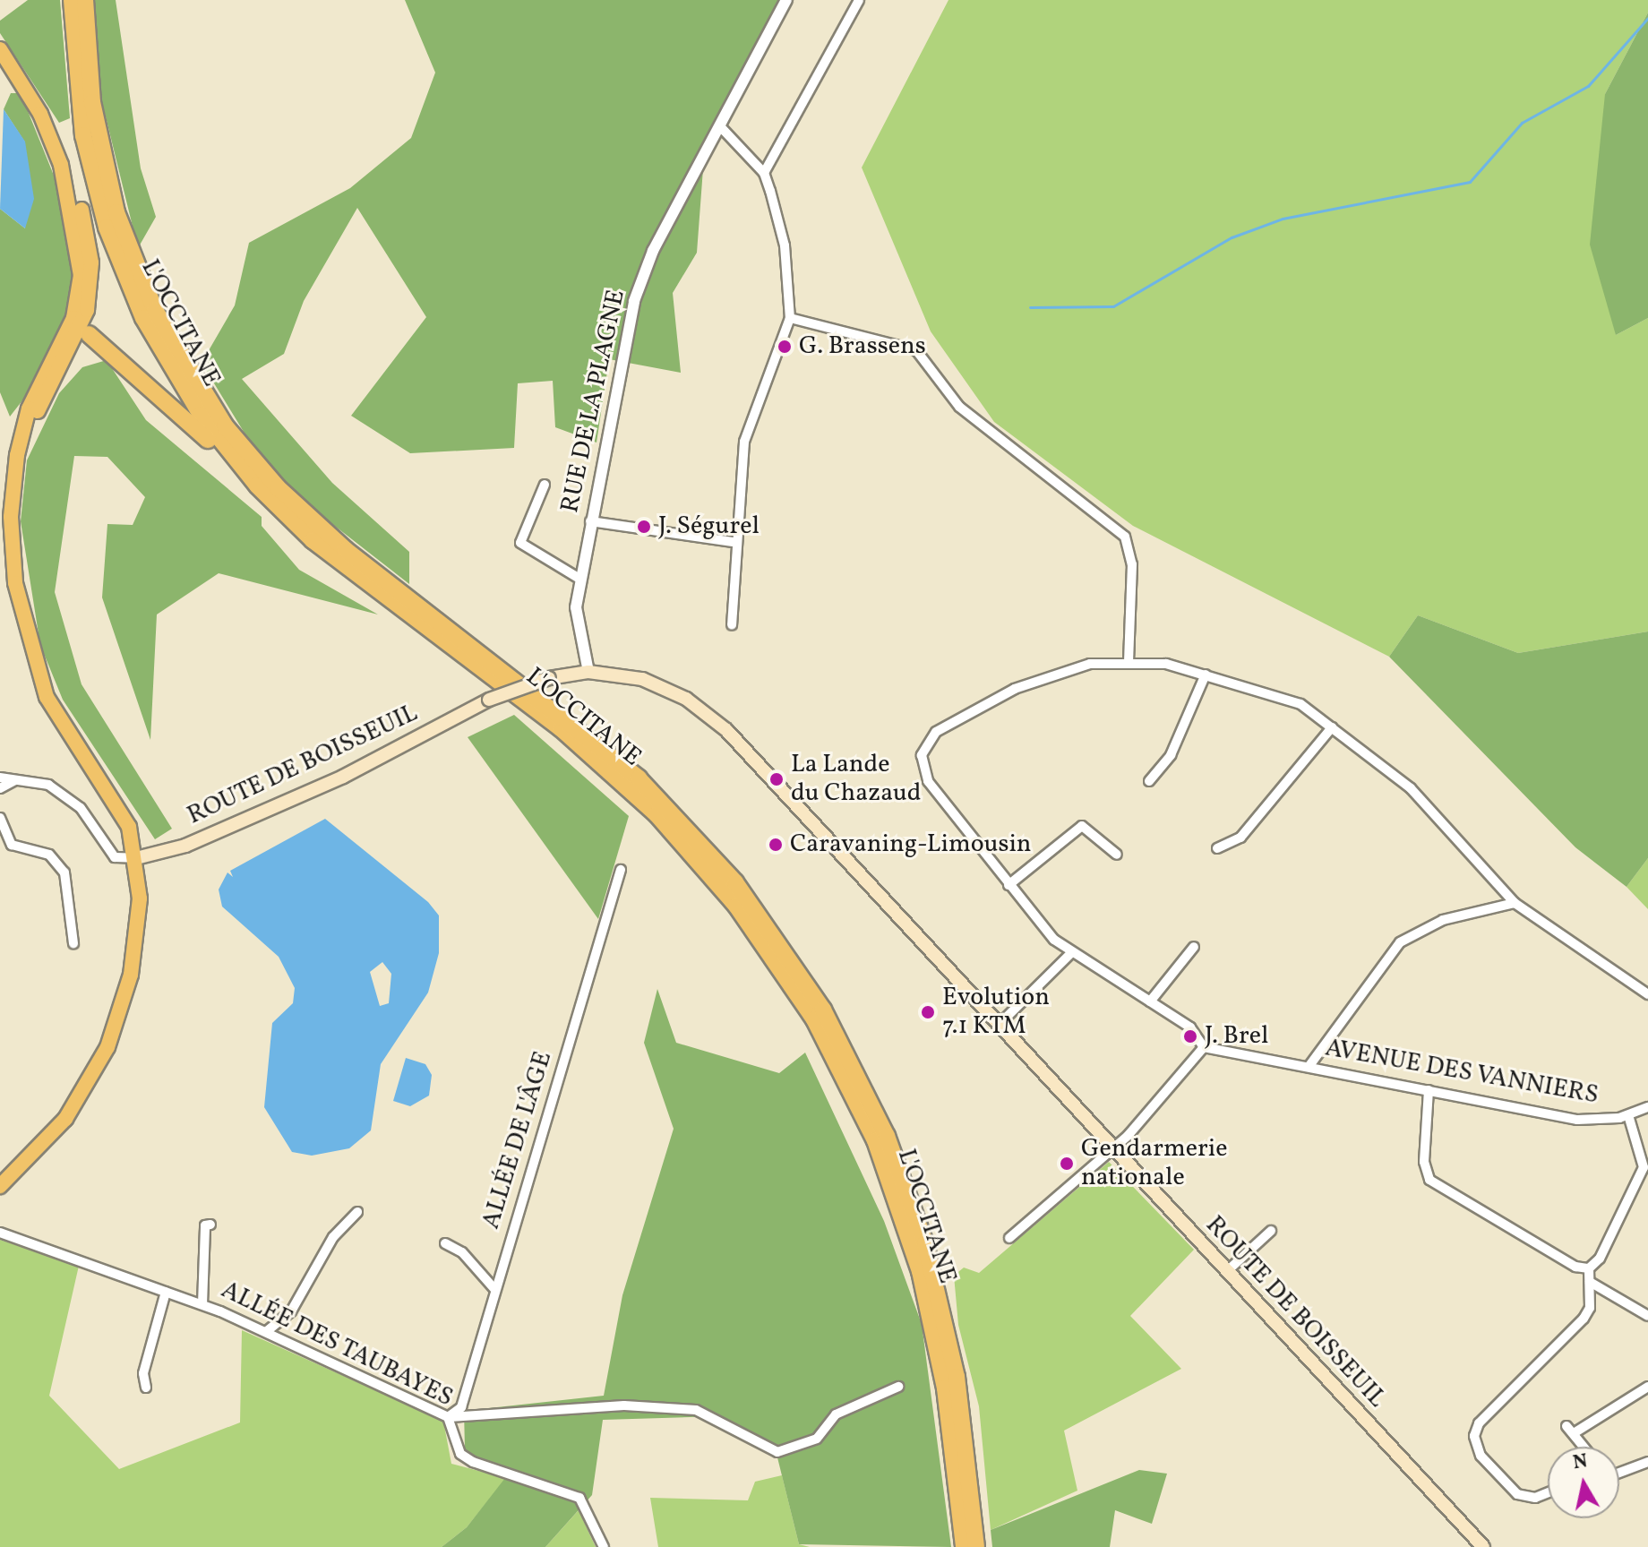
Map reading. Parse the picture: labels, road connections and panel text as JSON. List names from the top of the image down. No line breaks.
{"streets":{"highway":["L'OCCITANE"],"main road":["ROUTE DE BOISSEUIL"],"street":["RUE DE LA PLAGNE","AVENUE DES VANNIERS","ALLÉE DE L'ÂGE","ALLÉE DES TAUBAYES"]},"crossings":[["RUE DE LA PLAGNE","ROUTE DE BOISSEUIL"],["ALLÉE DE L'ÂGE","ALLÉE DES TAUBAYES"]],"places":["G. Brassens","J. Ségurel","La Lande du Chazaud","Caravaning-Limousin","Evolution 7.1 KTM","J. Brel","Gendarmerie nationale"],"north":"top"}
